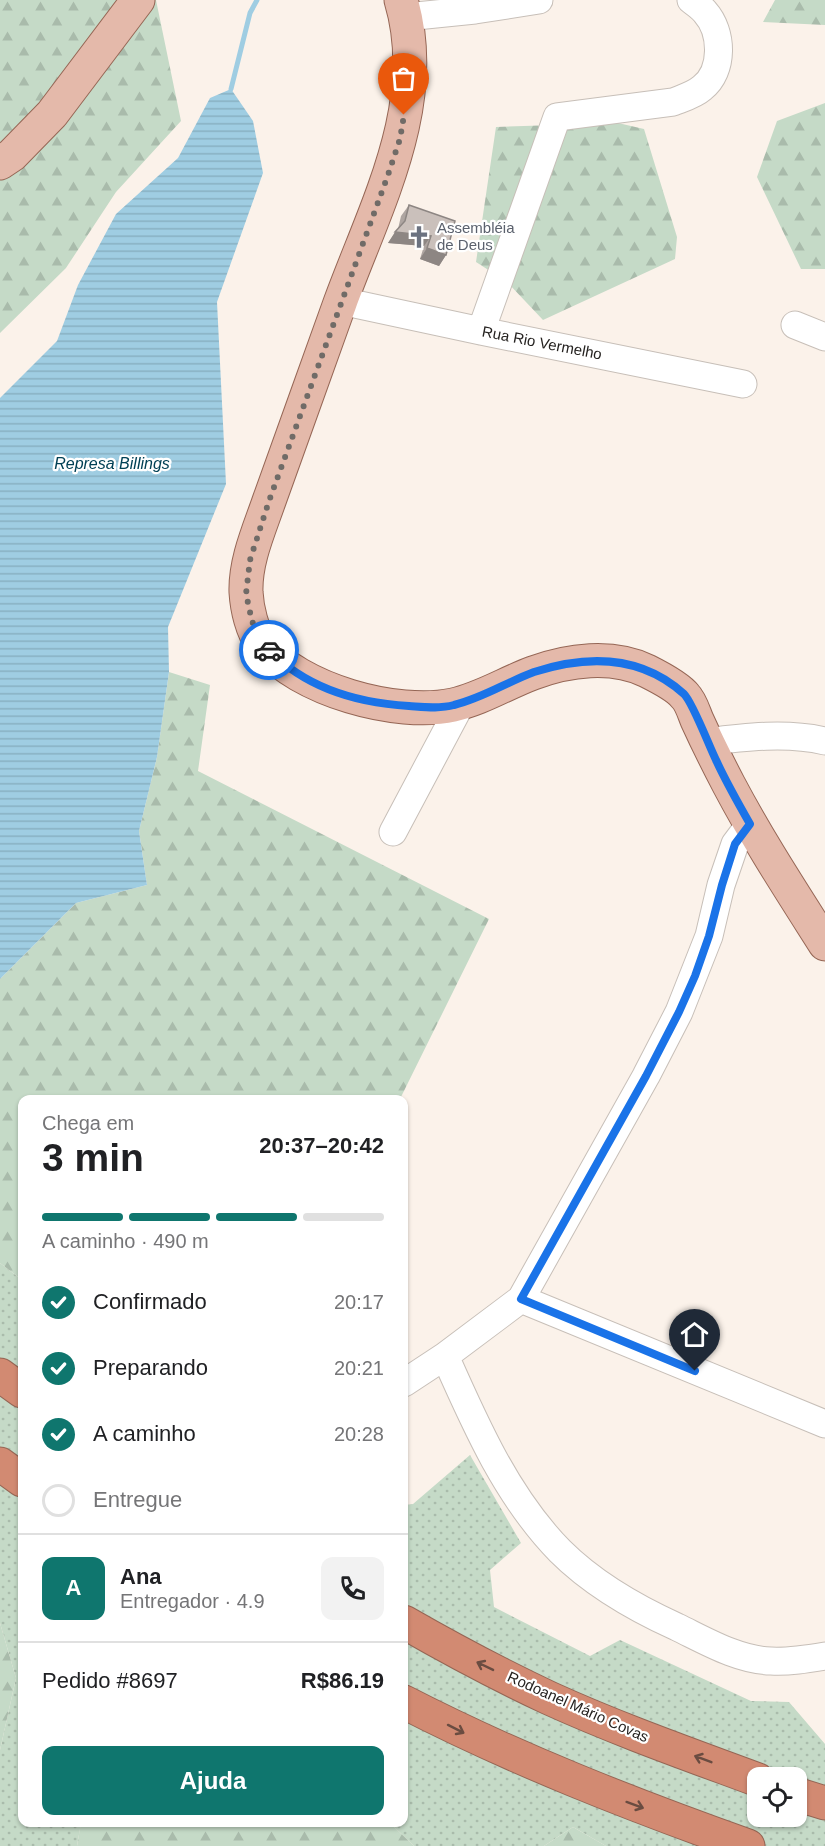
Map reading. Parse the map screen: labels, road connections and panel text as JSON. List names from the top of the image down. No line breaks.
{"streets":{"highway":["Rodoanel Mário Covas"],"street":["Rua Rio Vermelho"]},"water":["Represa Billings"],"places":{"church":["Assembléia de Deus"]},"page":{"heading":["3 min","Chega em","20:37–20:42"],"panel":["Ana","Entregador · 4.9","Pedido #8697","R$86.19"],"bar":"A caminho · 490 m","list":[["Confirmado","20:17"],["Preparando","20:21"],["A caminho","20:28"],"Entregue"],"round":"A","buttons":"Ajuda"}}
